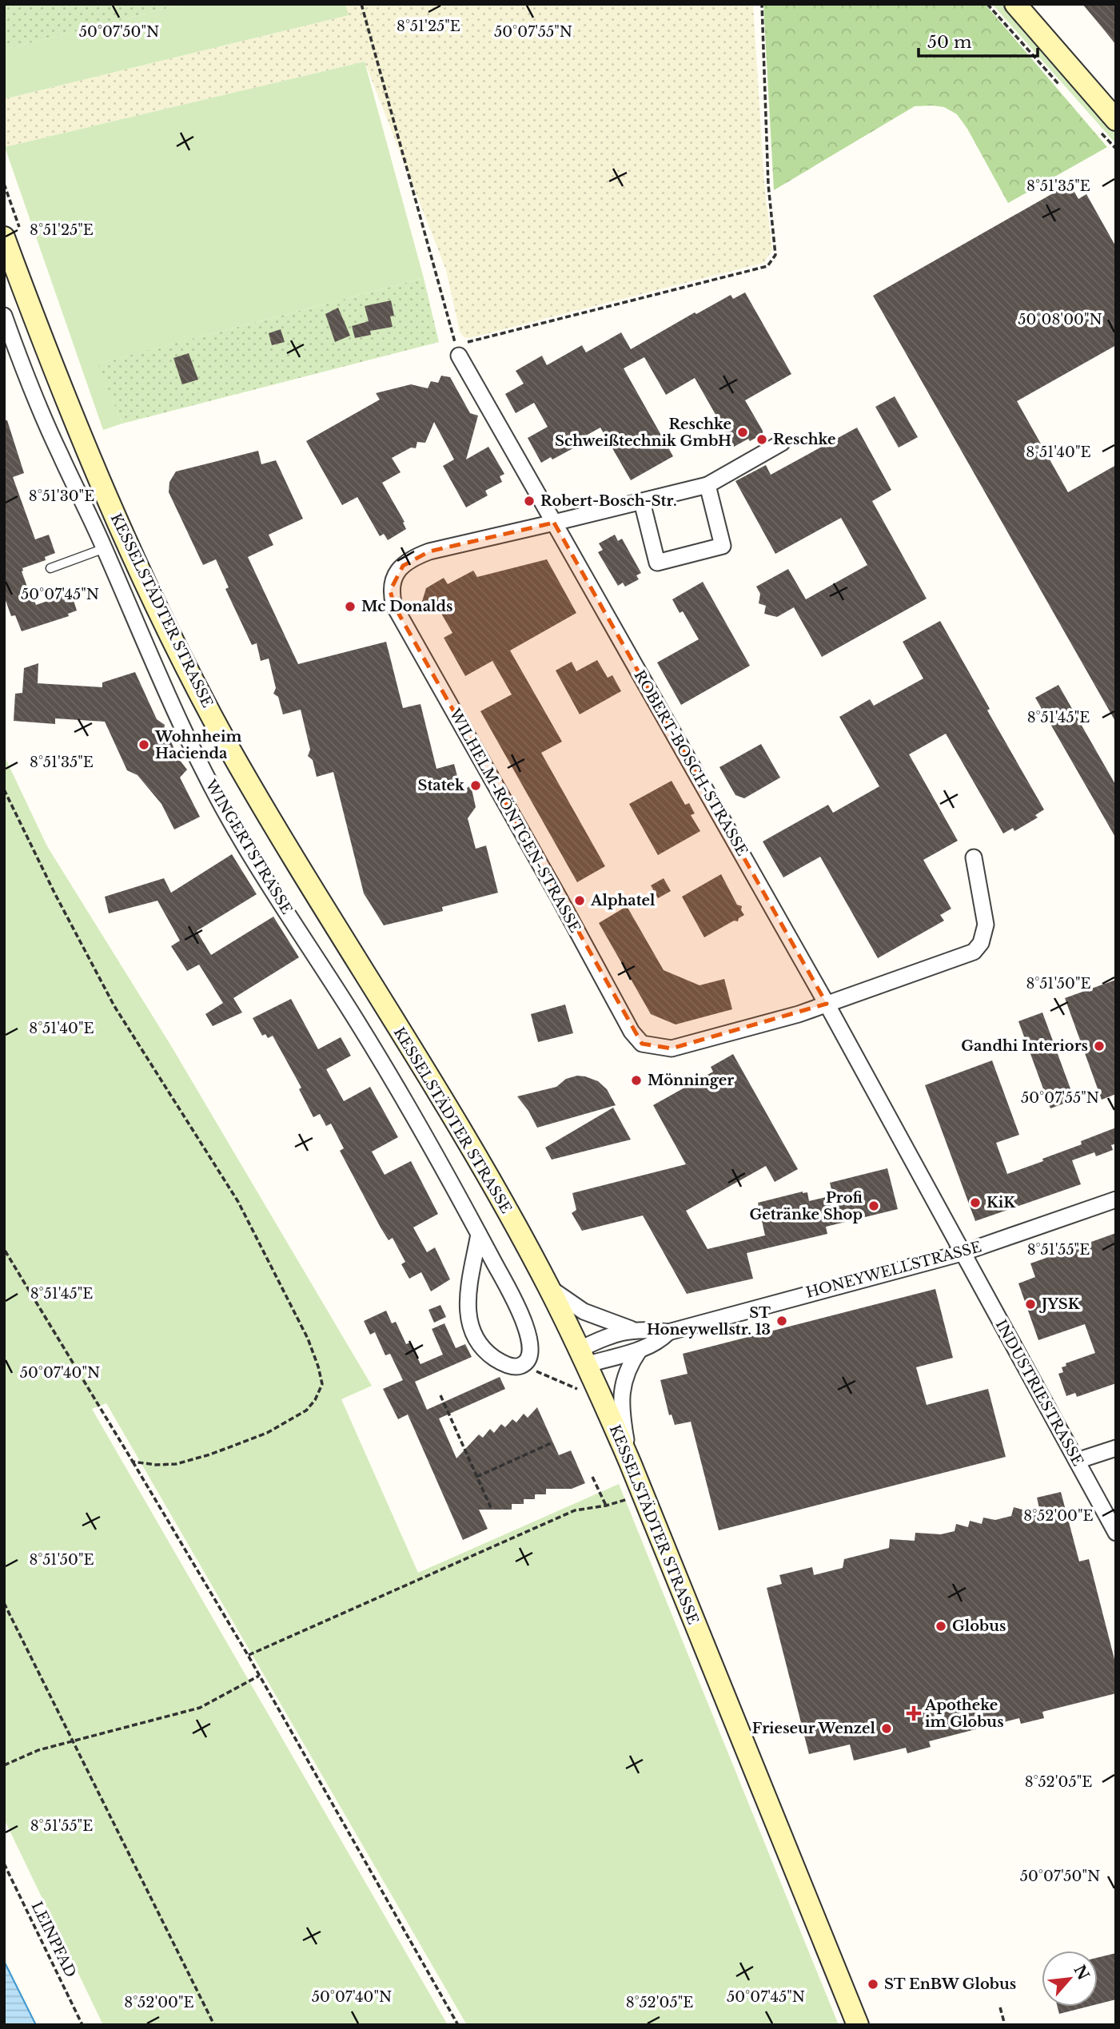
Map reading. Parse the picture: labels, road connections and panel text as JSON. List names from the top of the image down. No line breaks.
{"streets":{"main road":["KESSELSTÄDTER STRASSE"],"street":["ROBERT-BOSCH-STRASSE","WILHELM-RÖNTGEN-STRASSE","WINGERTSTRASSE","HONEYWELLSTRASSE","INDUSTRIESTRASSE"],"path":["LEINPFAD"]},"crossings":[["KESSELSTÄDTER STRASSE","HONEYWELLSTRASSE"],["ROBERT-BOSCH-STRASSE","WILHELM-RÖNTGEN-STRASSE"],["ROBERT-BOSCH-STRASSE","HONEYWELLSTRASSE"],["ROBERT-BOSCH-STRASSE","INDUSTRIESTRASSE"],["HONEYWELLSTRASSE","INDUSTRIESTRASSE"]],"places":{"other":["Reschke Schweißtechnik GmbH","Reschke","Robert-Bosch-Str.","Mc Donalds","Wohnheim Hacienda","Statek","Alphatel","Gandhi Interiors","Mönninger","KiK","Profi Getränke Shop","JYSK","ST Honeywellstr. 13","Globus","Frieseur Wenzel","ST EnBW Globus"],"health":["Apotheke im Globus"]},"scale_bar":"50 m","north":"top right","coordinates":["8°51'25\"E","50°07'50\"N","50°07'55\"N","8°51'35\"E","50°08'00\"N","8°51'40\"E","8°51'30\"E","50°07'45\"N","8°51'45\"E","8°51'50\"E","8°51'55\"E","50°07'40\"N","8°52'00\"E","8°52'05\"E"]}
